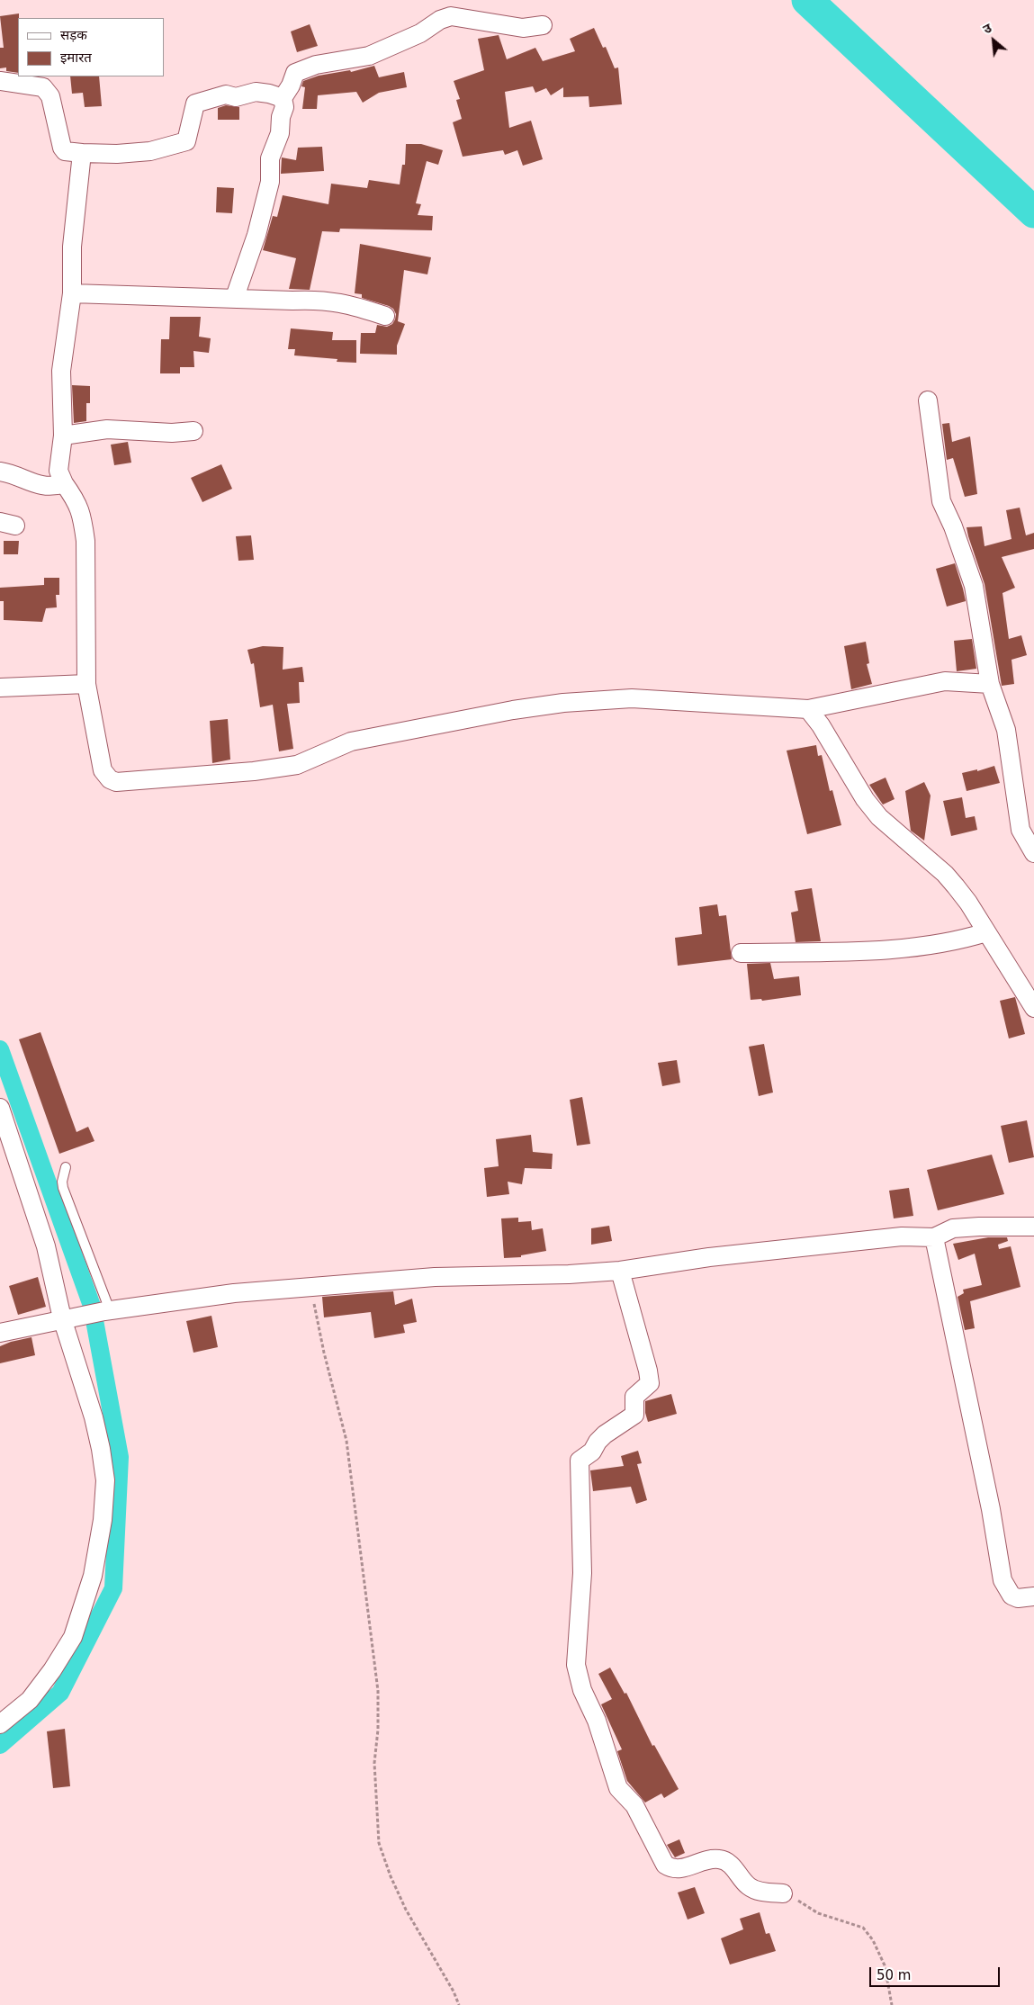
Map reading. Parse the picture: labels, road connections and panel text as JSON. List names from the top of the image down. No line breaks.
{"legend":["सड़क","इमारत"],"scale_bar":"50 m","north":"top left"}
